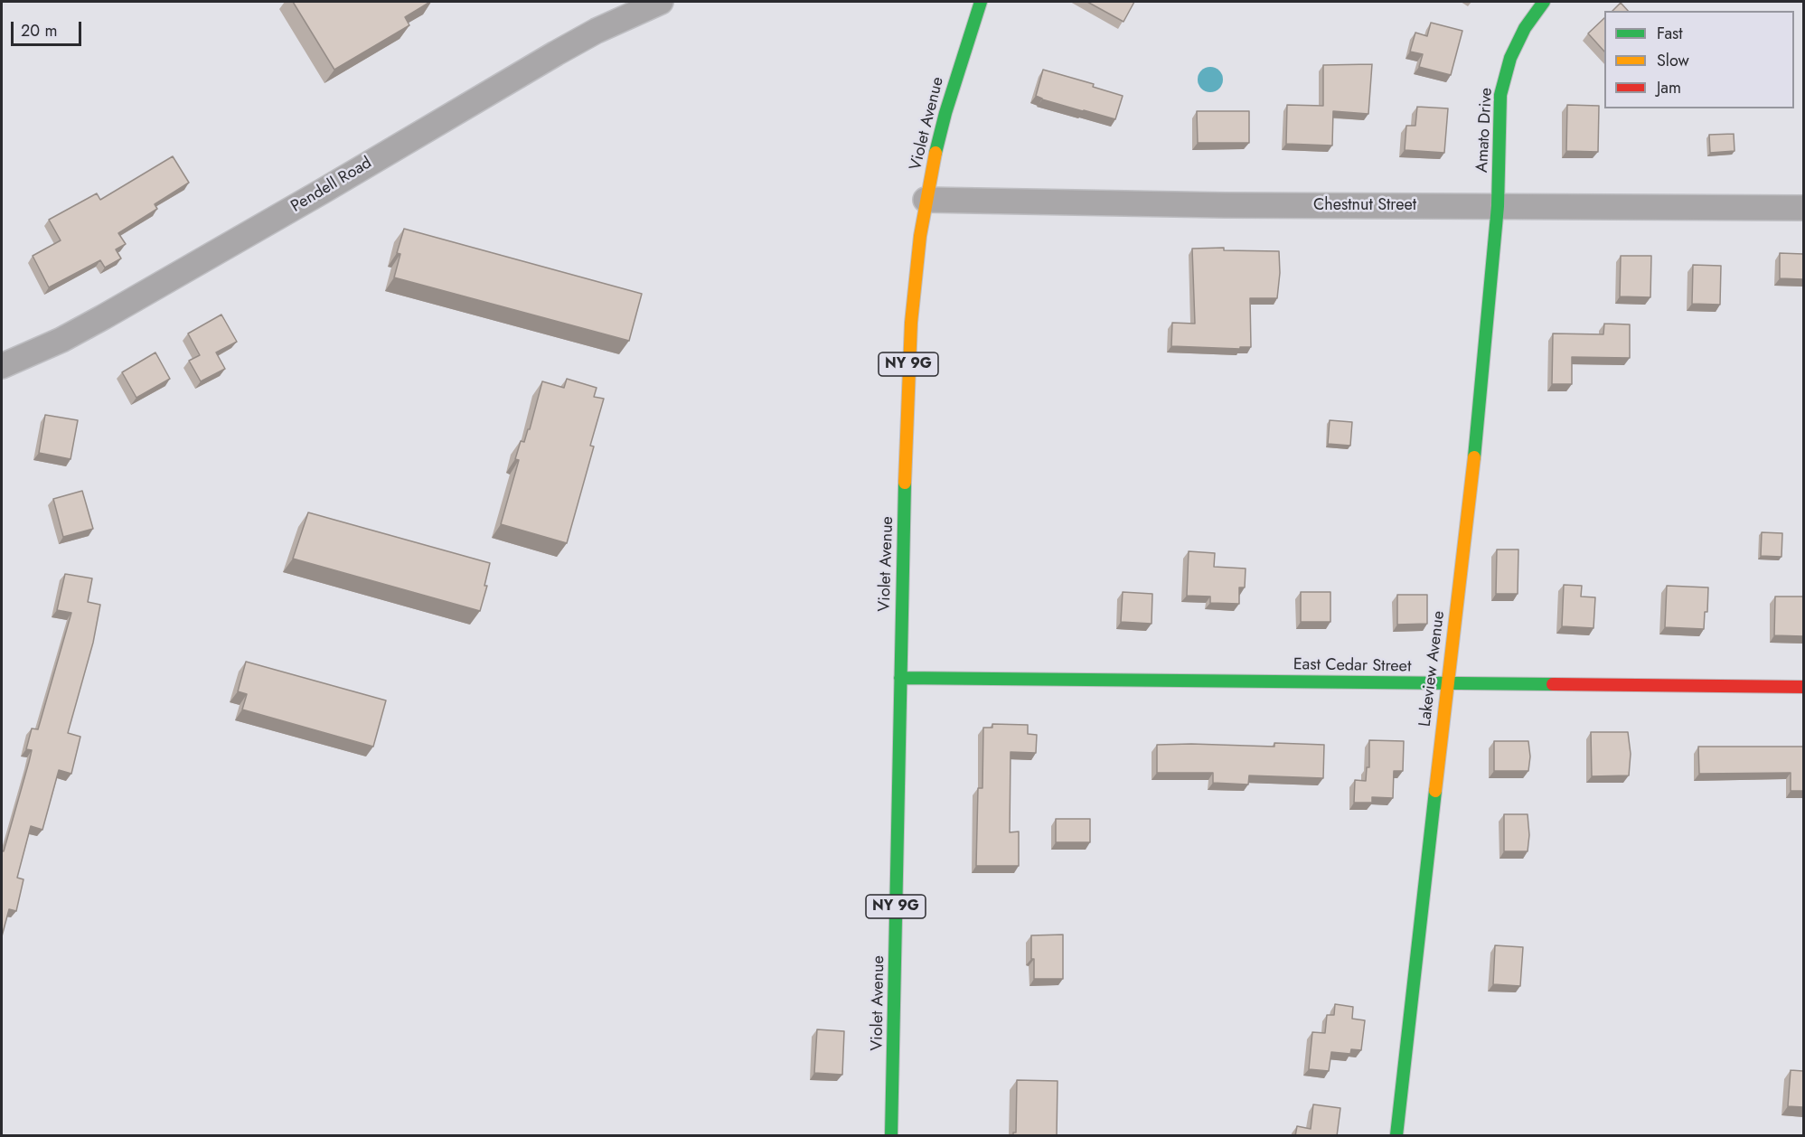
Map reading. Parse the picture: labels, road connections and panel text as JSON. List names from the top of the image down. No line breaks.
{"streets":{"street":["Violet Avenue","Amato Drive","Pendell Road","Chestnut Street","NY 9G","East Cedar Street","Lakeview Avenue"]},"crossings":[["Violet Avenue","Chestnut Street"],["Violet Avenue","East Cedar Street"],["Amato Drive","Chestnut Street"],["Amato Drive","Lakeview Avenue"],["Chestnut Street","Lakeview Avenue"],["East Cedar Street","Lakeview Avenue"]],"legend":["Fast","Slow","Jam"],"scale_bar":"20 m"}
